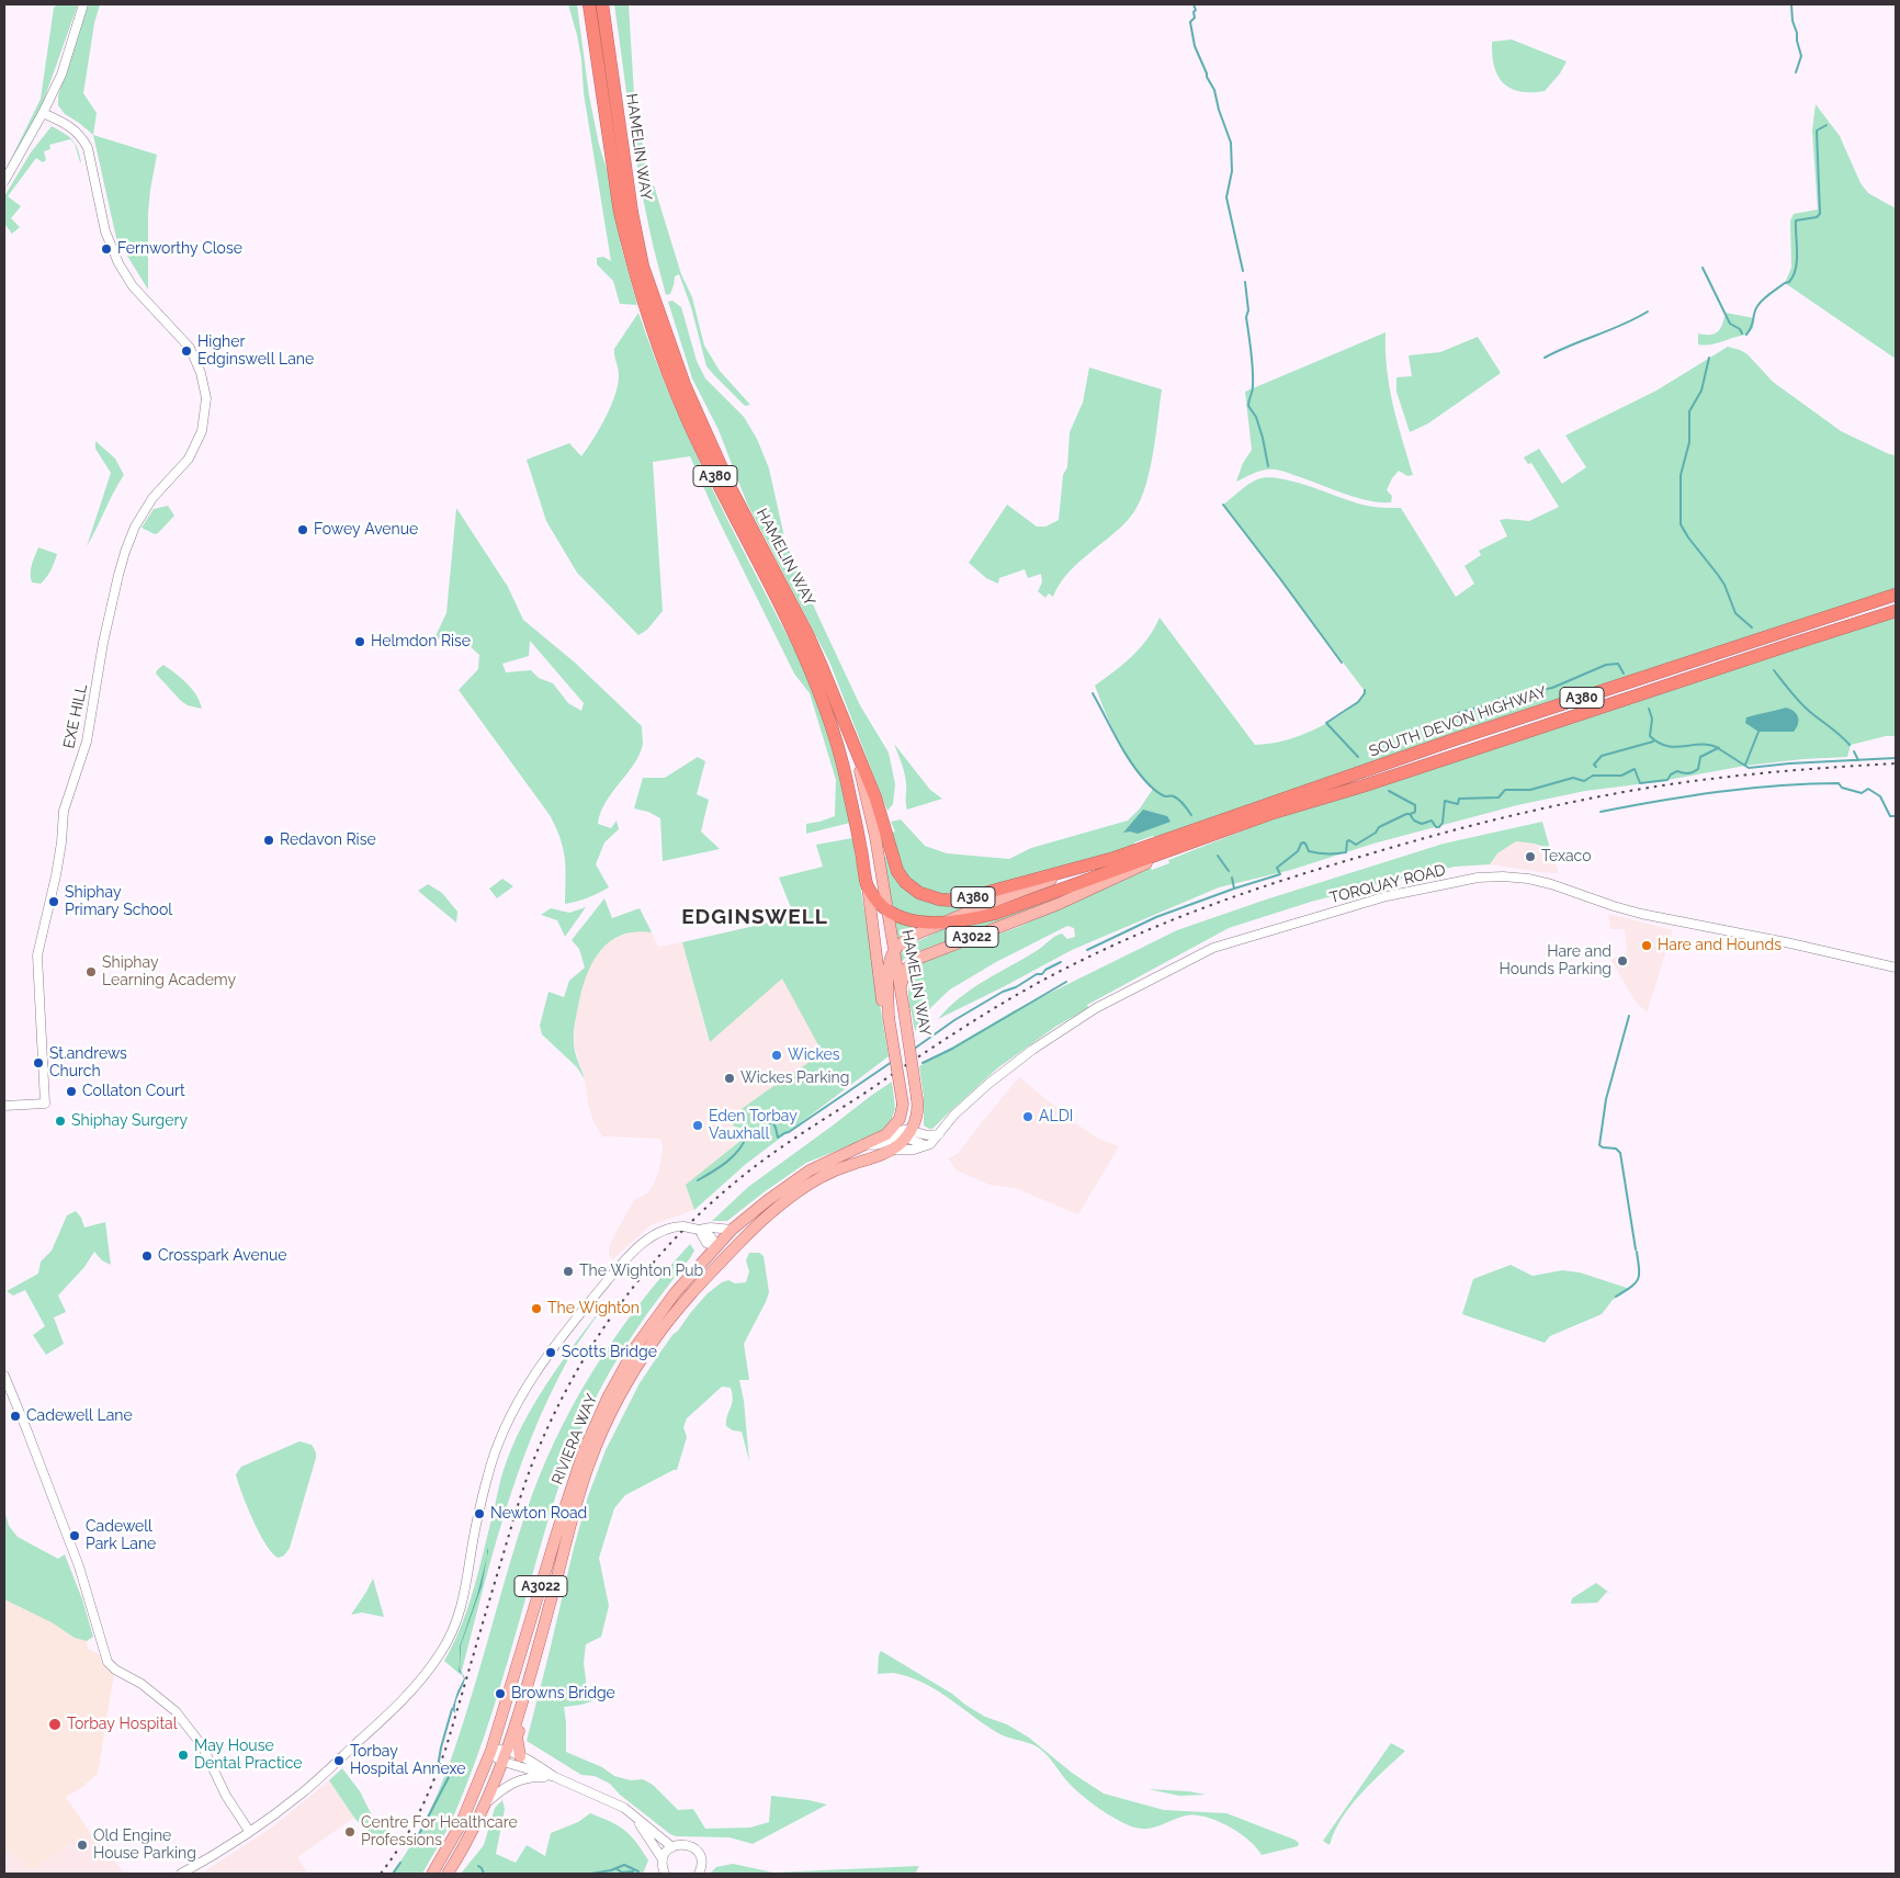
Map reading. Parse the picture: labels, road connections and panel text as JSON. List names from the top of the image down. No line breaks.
{"streets":{"highway":["HAMELIN WAY","A380","SOUTH DEVON HIGHWAY"],"main road":["A3022","RIVIERA WAY"],"street":["EXE HILL","TORQUAY ROAD"]},"crossings":[["HAMELIN WAY","A380"],["HAMELIN WAY","SOUTH DEVON HIGHWAY"],["HAMELIN WAY","A3022"],["HAMELIN WAY","RIVIERA WAY"],["A380","SOUTH DEVON HIGHWAY"],["SOUTH DEVON HIGHWAY","A3022"],["TORQUAY ROAD","RIVIERA WAY"],["A3022","RIVIERA WAY"]],"districts":["EDGINSWELL"],"places":["Fernworthy Close","Higher Edginswell Lane","Fowey Avenue","Helmdon Rise","Redavon Rise","Texaco","Shiphay Primary School","Hare and Hounds","Hare and Hounds Parking","Shiphay Learning Academy","Wickes","St.andrews Church","Wickes Parking","Collaton Court","ALDI","Shiphay Surgery","Eden Torbay Vauxhall","Crosspark Avenue","The Wighton Pub","The Wighton","Scotts Bridge","Cadewell Lane","Newton Road","Cadewell Park Lane","Browns Bridge","Torbay Hospital","May House Dental Practice","Torbay Hospital Annexe","Centre For Healthcare Professions","Old Engine House Parking"]}
